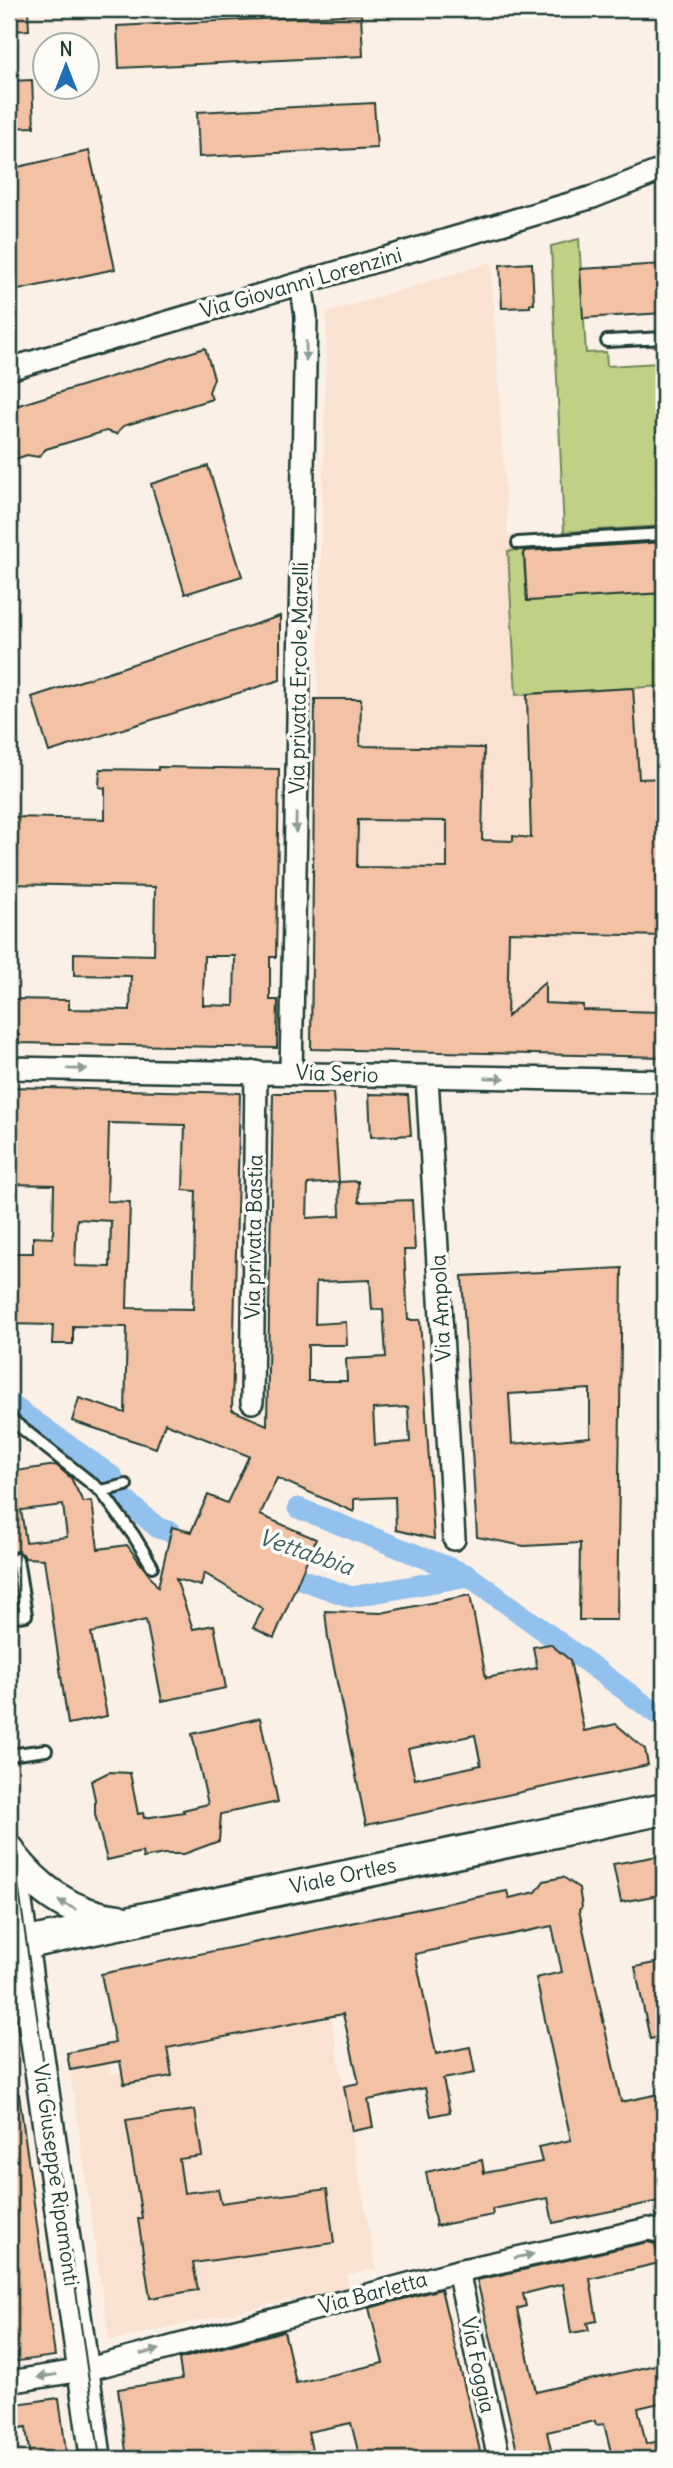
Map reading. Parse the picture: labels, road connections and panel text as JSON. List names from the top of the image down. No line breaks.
{"streets":{"street":["Via Giovanni Lorenzini","Via privata Ercole Marelli","Via Serio","Via privata Bastia","Via Ampola","Viale Ortles","Via Giuseppe Ripamonti","Via Barletta","Via Foggia"]},"crossings":[["Via Giovanni Lorenzini","Via privata Ercole Marelli"],["Via privata Ercole Marelli","Via Serio"],["Via Serio","Via privata Bastia"],["Via Serio","Via Ampola"],["Viale Ortles","Via Giuseppe Ripamonti"],["Via Giuseppe Ripamonti","Via Barletta"],["Via Barletta","Via Foggia"]],"one_way":["Via privata Ercole Marelli","Via Serio"],"water":["Vettabbia"],"north":"top"}
